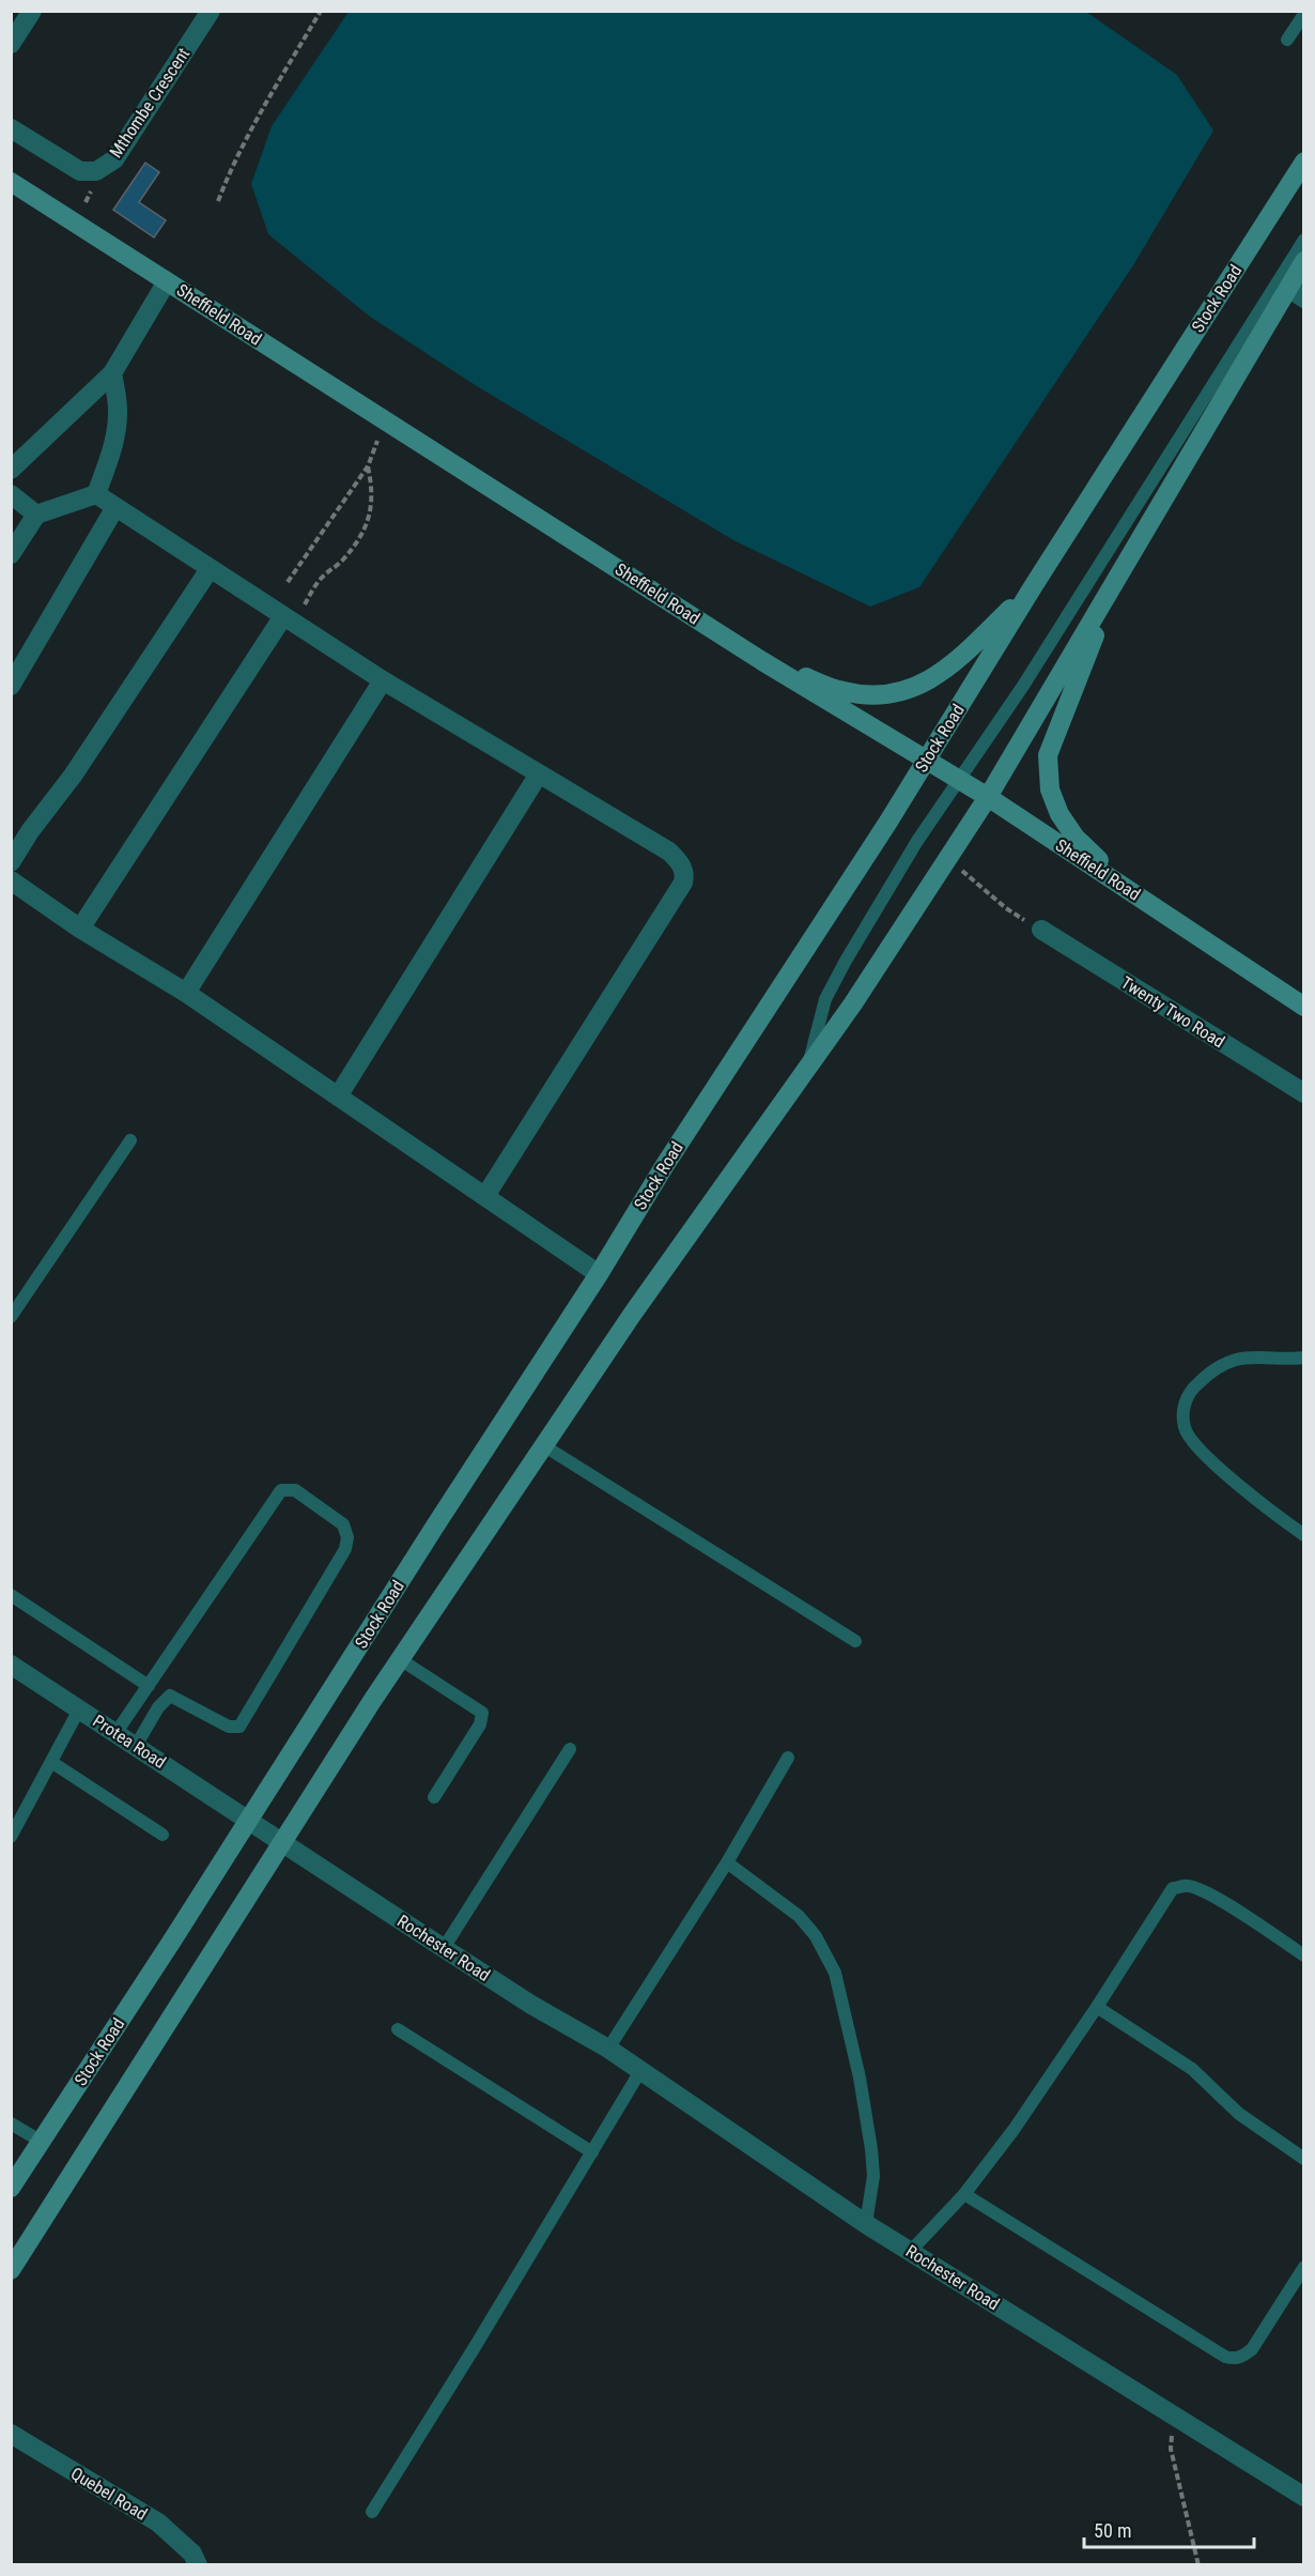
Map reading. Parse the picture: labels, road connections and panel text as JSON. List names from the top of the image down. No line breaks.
{"streets":{"main road":["Stock Road","Sheffield Road"],"street":["Mthombe Crescent","Twenty Two Road","Protea Road","Rochester Road","Quebel Road"]},"crossings":[["Stock Road","Sheffield Road"],["Stock Road","Protea Road"],["Protea Road","Rochester Road"]],"scale_bar":"50 m"}
